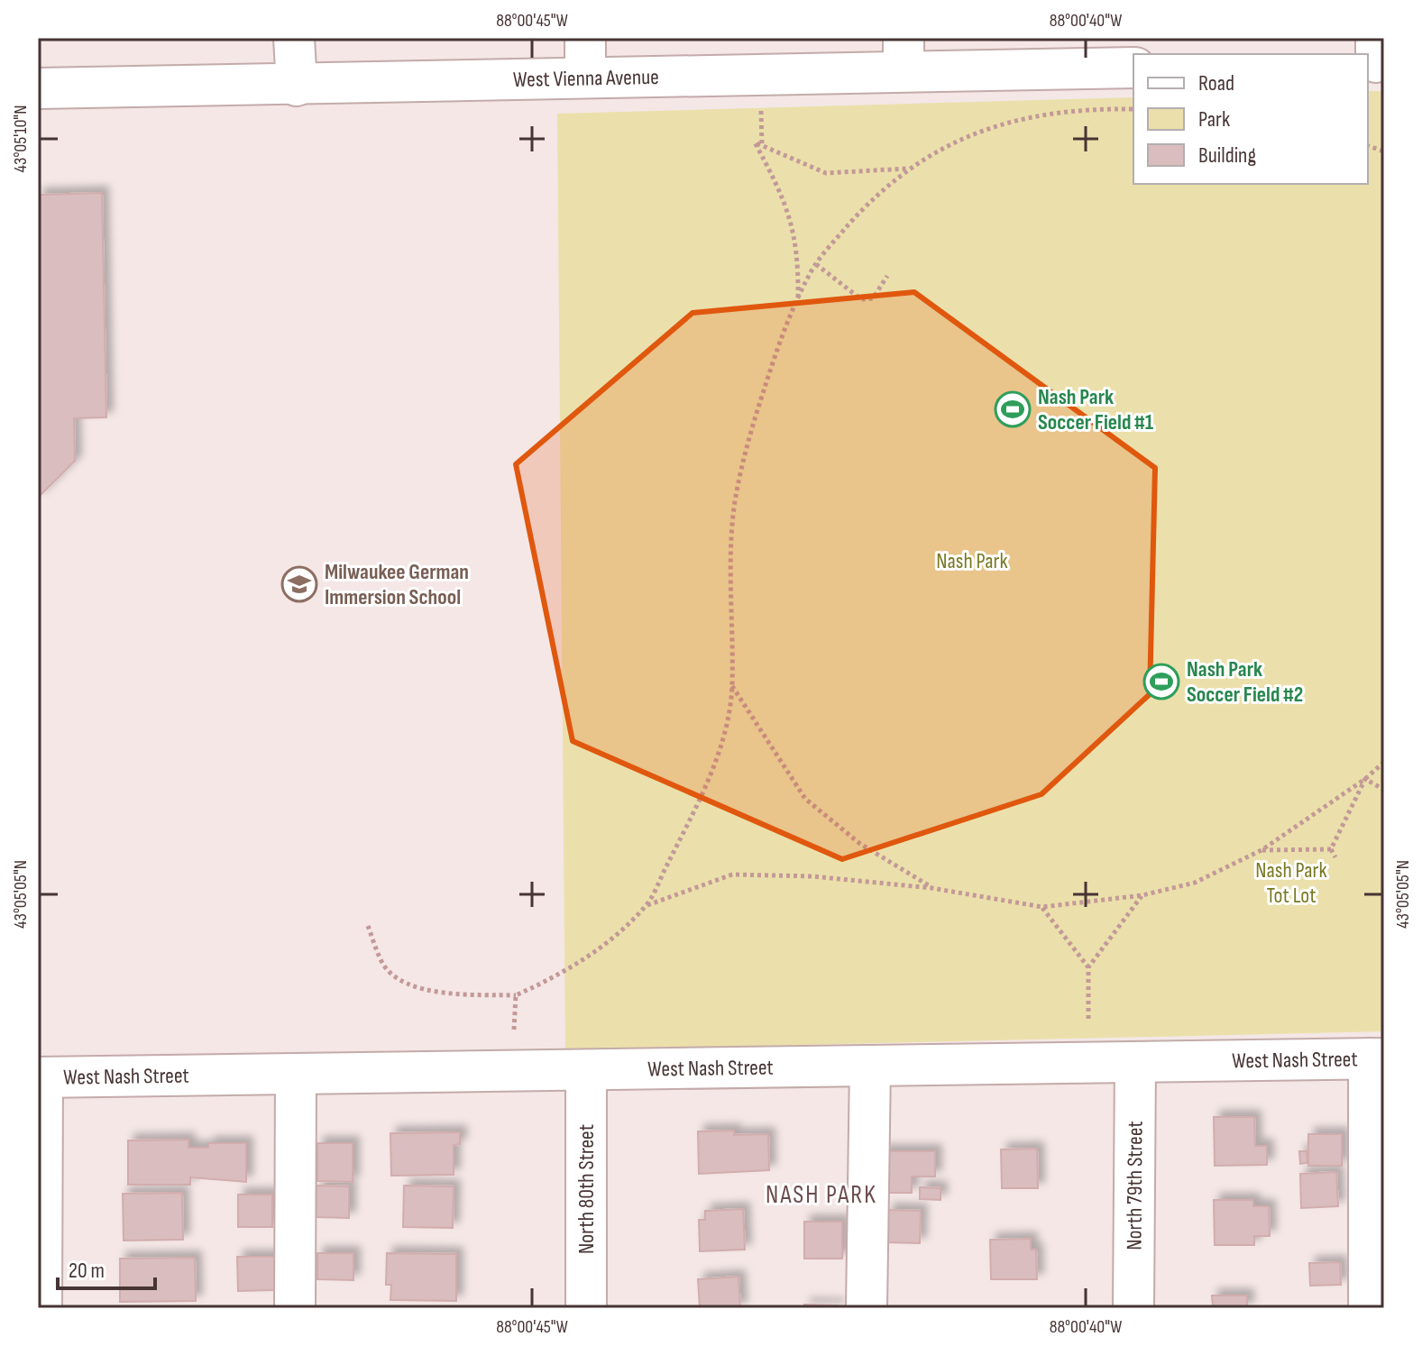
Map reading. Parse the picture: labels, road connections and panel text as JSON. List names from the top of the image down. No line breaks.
{"streets":{"street":["West Vienna Avenue","West Nash Street","North 79th Street","North 80th Street"]},"crossings":[["West Nash Street","North 79th Street"],["West Nash Street","North 80th Street"]],"districts":["NASH PARK"],"parks":["Nash Park","Nash Park Tot Lot"],"places":{"sports":["Nash Park Soccer Field #1","Nash Park Soccer Field #2"],"school or university":["Milwaukee German Immersion School"]},"legend":["Road","Park","Building"],"scale_bar":"20 m","coordinates":["88°00'45\"W","88°00'40\"W","43°05'10\"N","43°05'05\"N"]}
